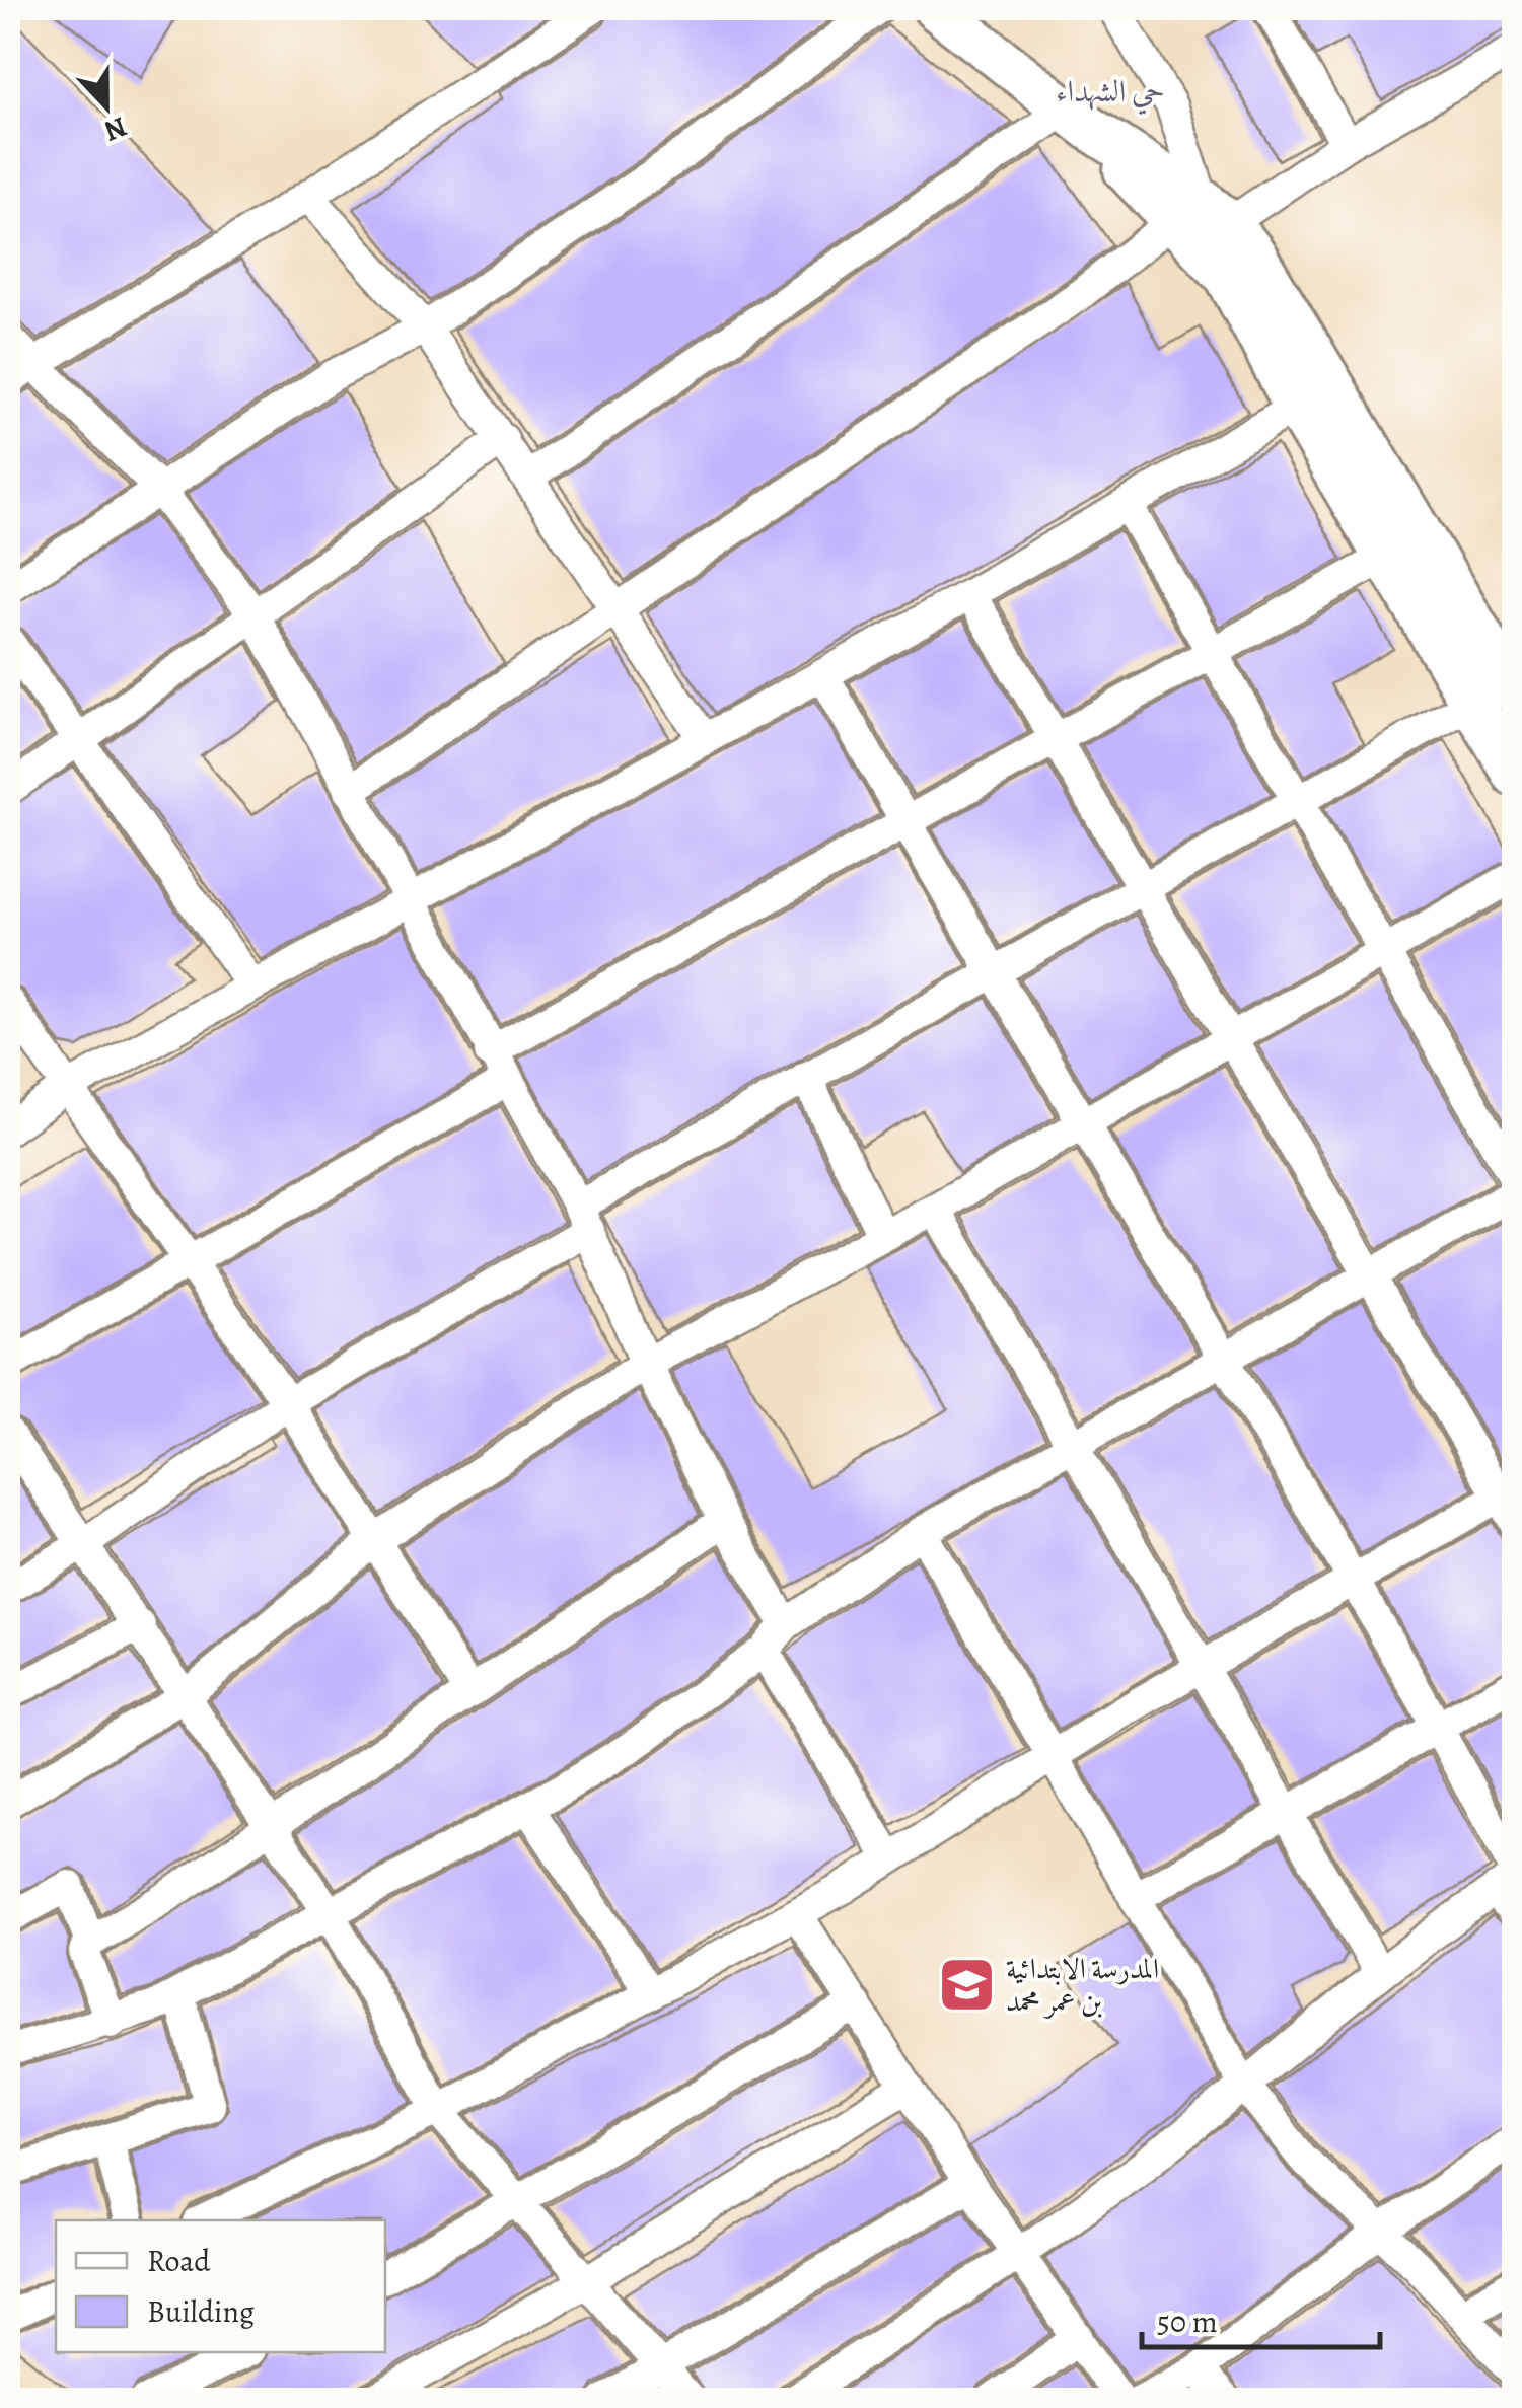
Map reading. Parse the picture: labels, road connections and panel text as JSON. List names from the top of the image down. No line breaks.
{"districts":["حي الشهداء"],"places":{"school or university":["المدرسة الابتدائية بن عمر محمد"]},"legend":["Road","Building"],"scale_bar":"50 m","north":"bottom"}
